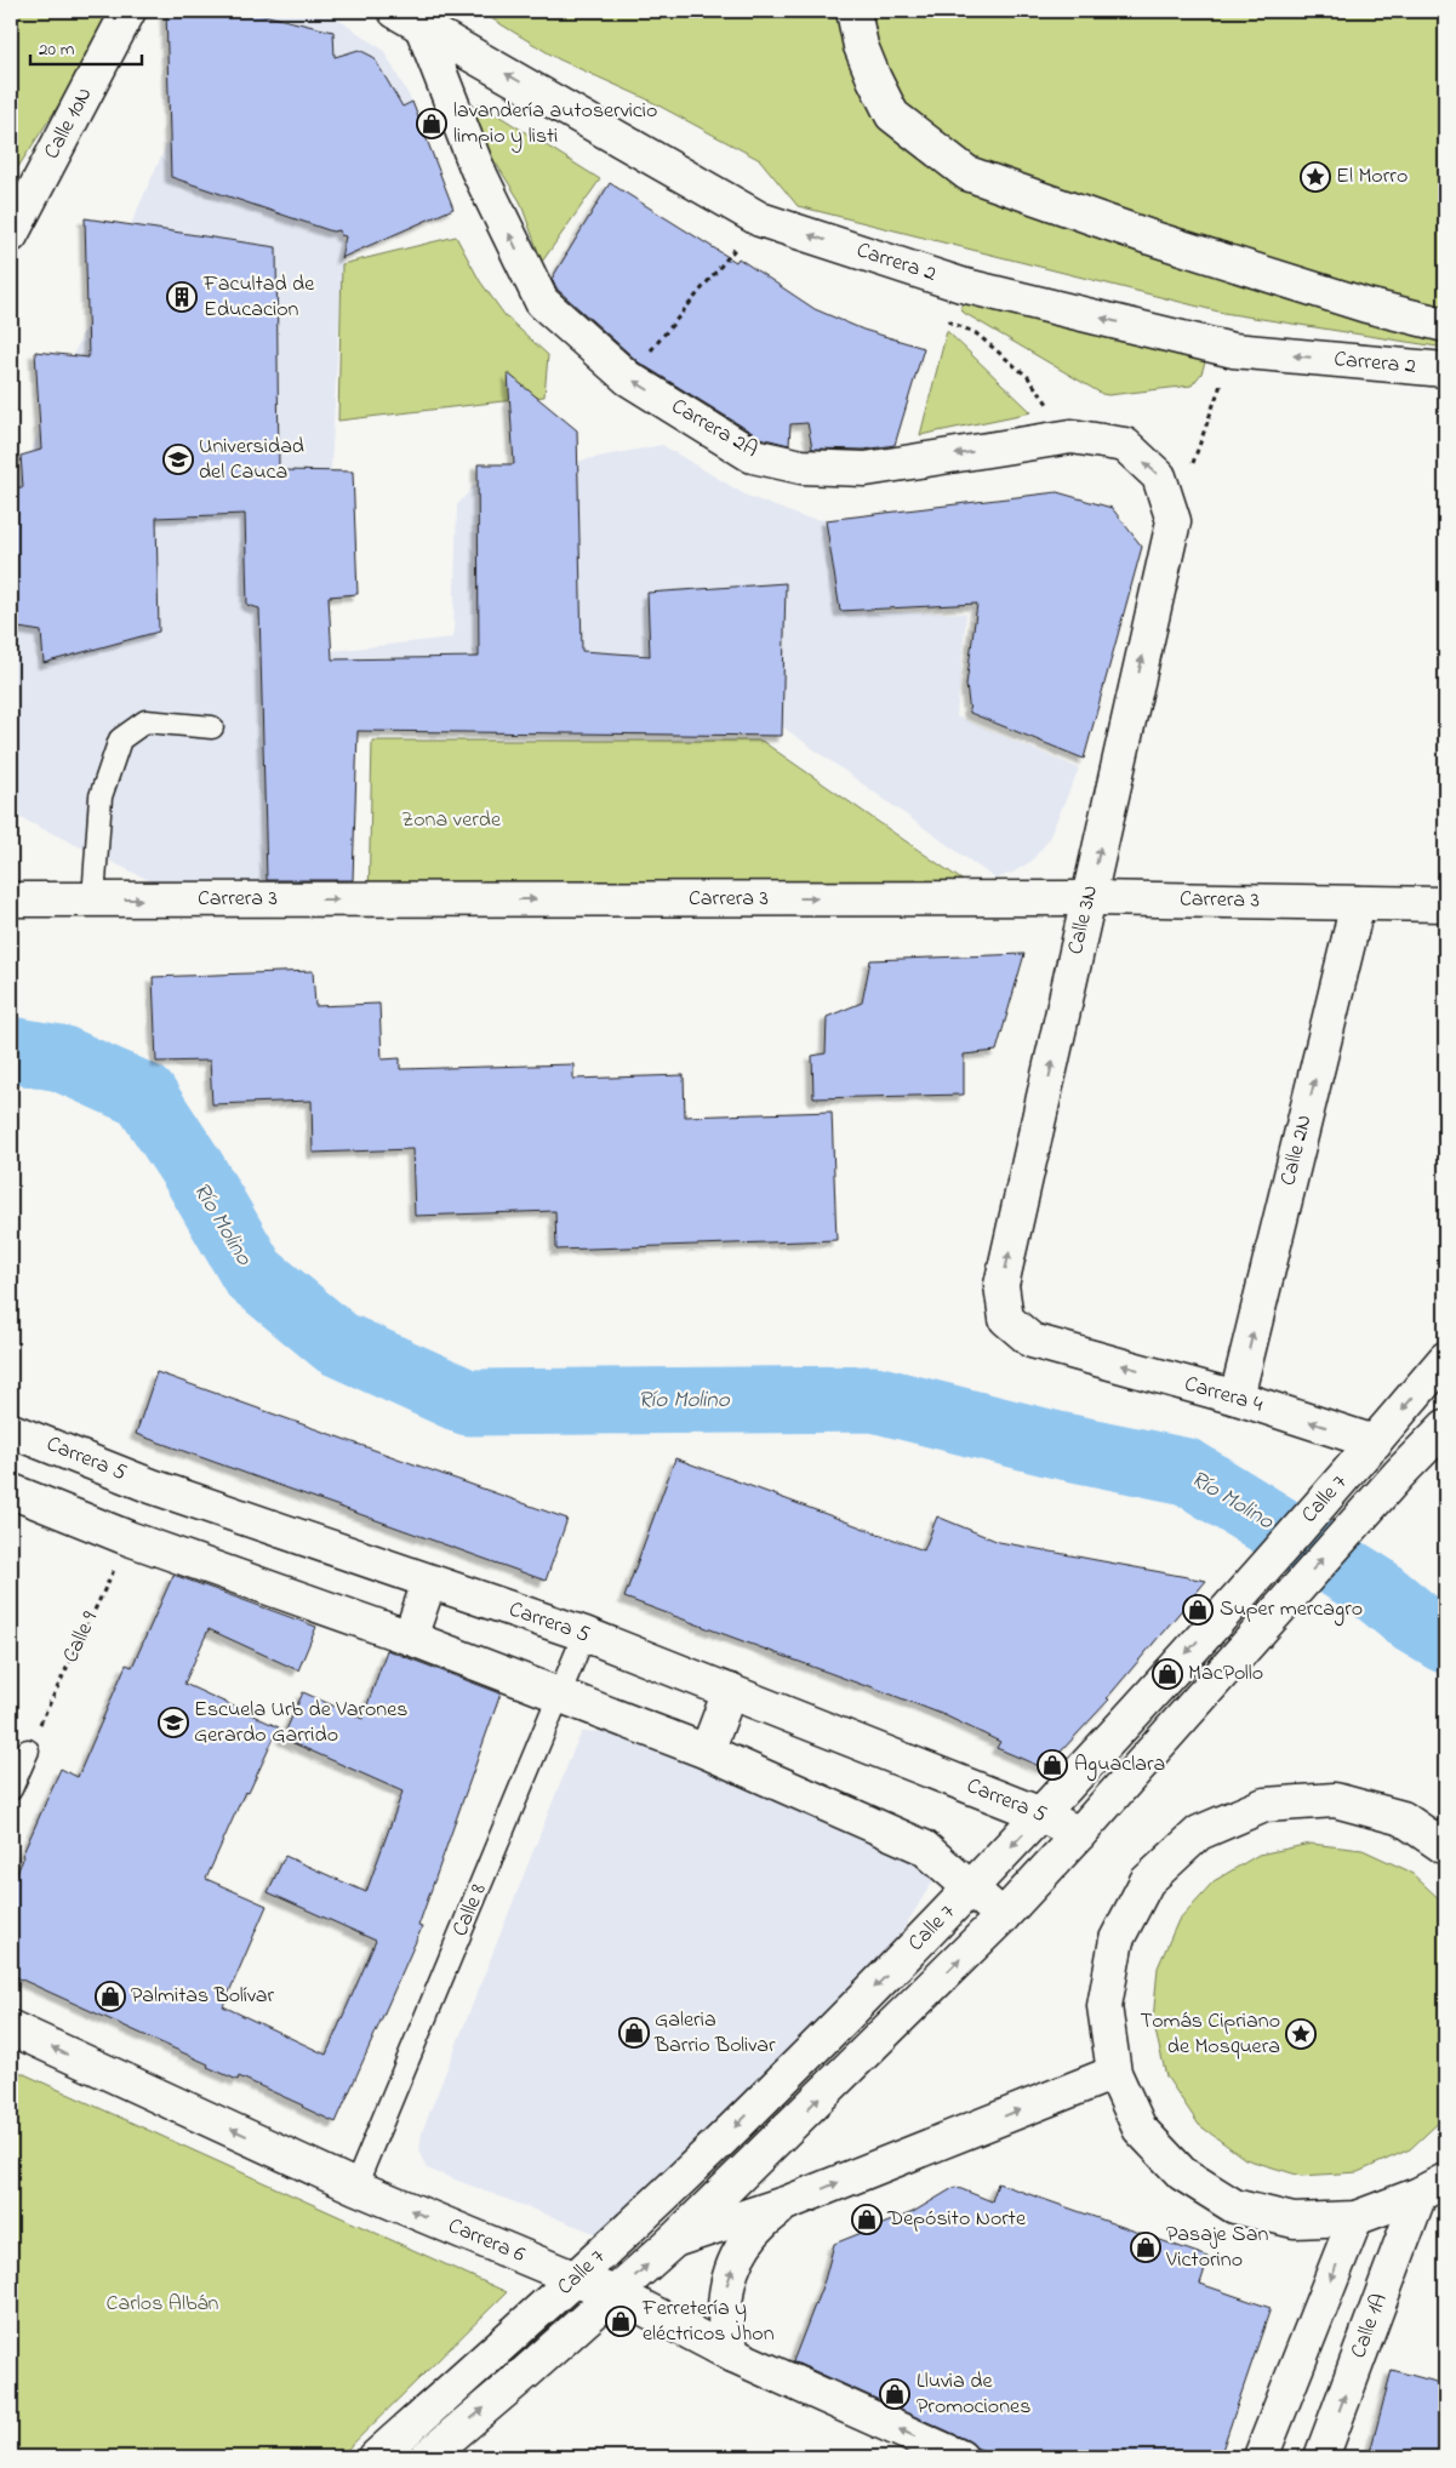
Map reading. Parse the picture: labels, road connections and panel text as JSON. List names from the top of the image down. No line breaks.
{"streets":{"street":["Calle 10N","Carrera 2","Carrera 2A","Carrera 3","Calle 3N","Calle 2N","Carrera 4","Carrera 5","Calle 7","Carrera 6","Calle 1A"],"lane":["Calle 8"],"path":["Calle 9"]},"crossings":[["Carrera 2","Carrera 2A"],["Carrera 2A","Calle 3N"],["Carrera 3","Calle 3N"],["Carrera 3","Calle 2N"],["Calle 3N","Carrera 4"],["Calle 2N","Carrera 4"],["Carrera 4","Calle 7"],["Carrera 5","Calle 7"],["Carrera 5","Calle 8"],["Calle 7","Carrera 6"],["Calle 8","Carrera 6"]],"one_way":["Carrera 3","Calle 3N","Calle 2N","Carrera 4","Carrera 6"],"water":["Río Molino"],"parks":["Zona verde","Carlos Albán"],"places":{"shop":["lavandería autoservicio limpio y listi","Super mercagro","MacPollo","Aguaclara","Palmitas Bolívar","Galeria Barrio Bolivar","Depósito Norte","Pasaje San Victorino","Ferretería y eléctricos Jhon","Lluvia de Promociones"],"place":["El Morro","Tomás Cipriano de Mosquera"],"building":["Facultad de Educacion"],"school or university":["Universidad del Cauca","Escuela Urb de Varones Gerardo Garrido"]},"scale_bar":"20 m"}
